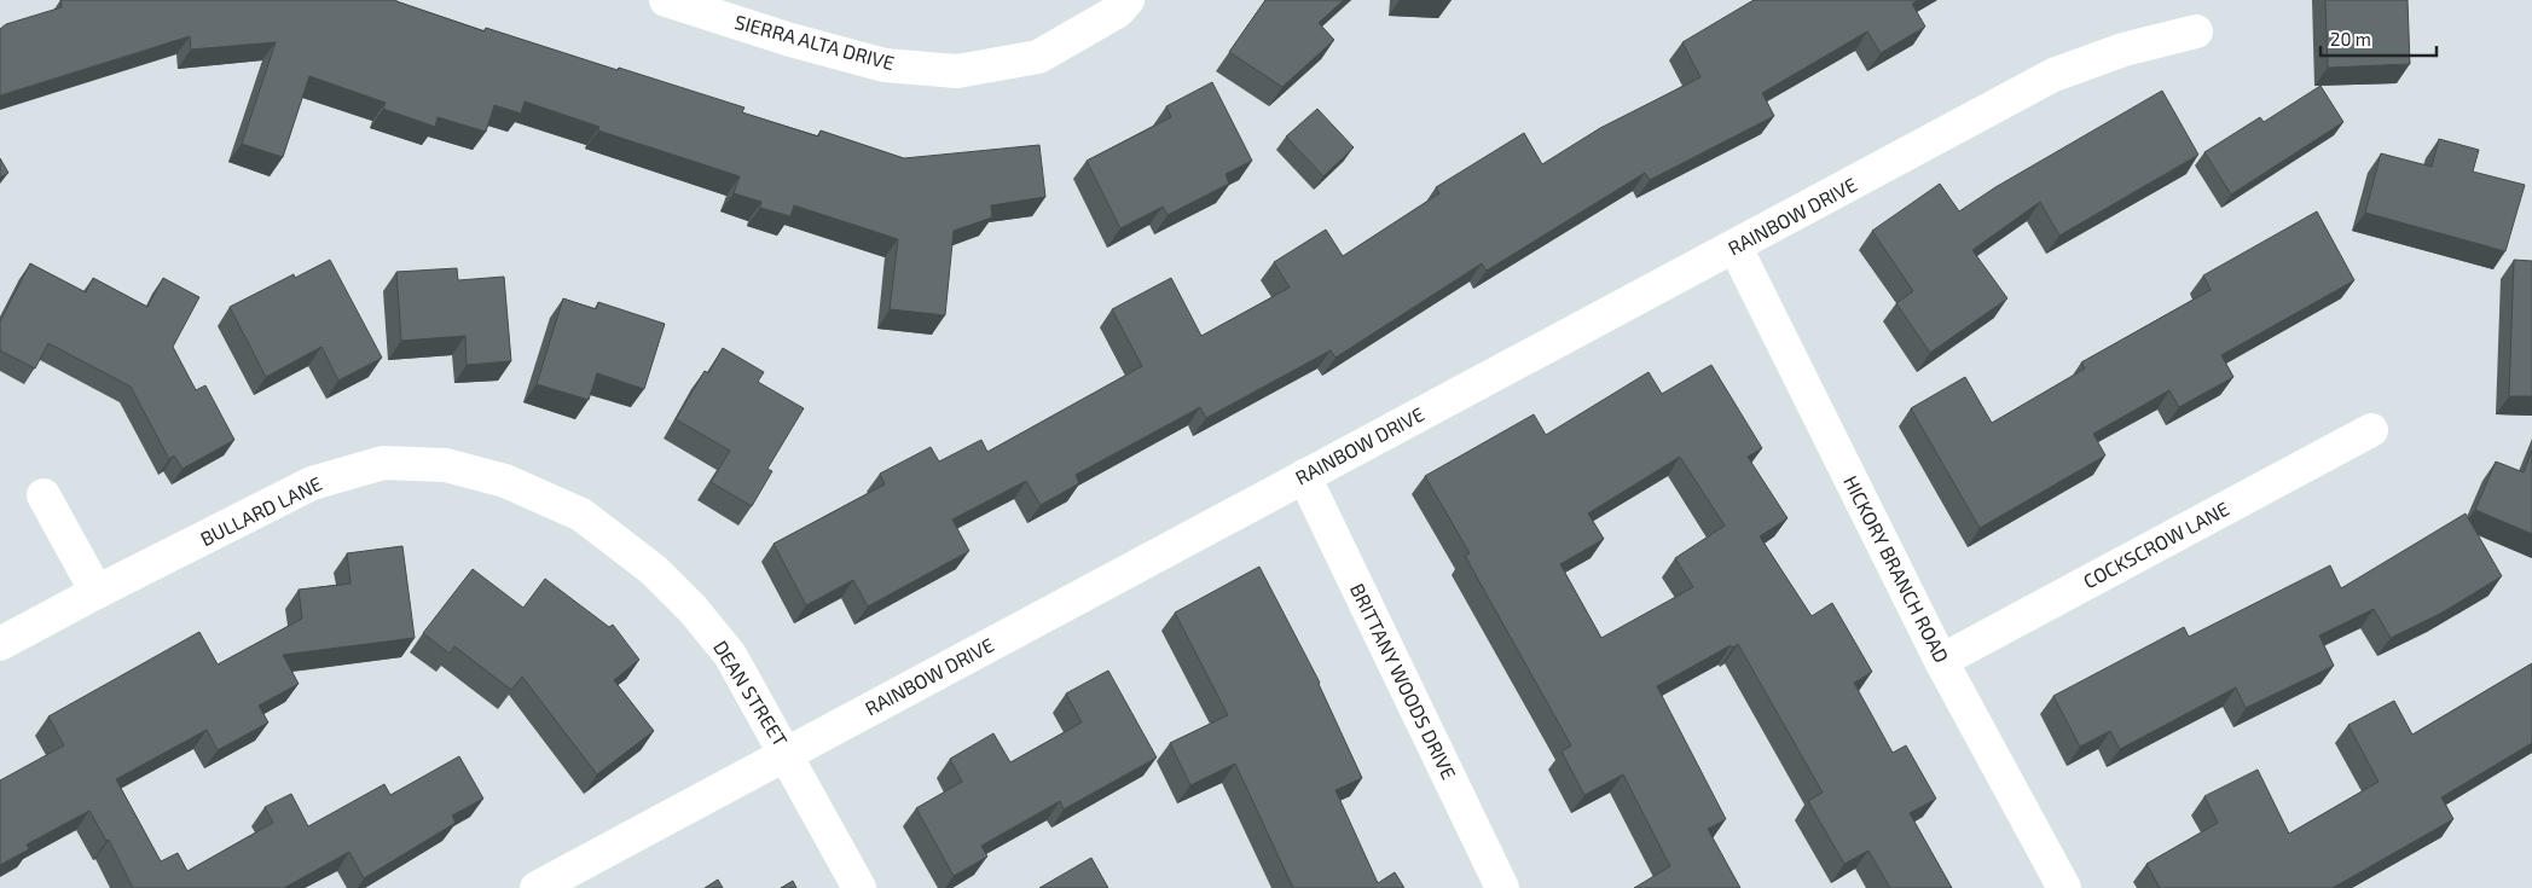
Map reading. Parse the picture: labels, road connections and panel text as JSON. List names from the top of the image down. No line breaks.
{"streets":{"street":["SIERRA ALTA DRIVE","RAINBOW DRIVE","BULLARD LANE","COCKSCROW LANE","HICKORY BRANCH ROAD","BRITTANY WOODS DRIVE","DEAN STREET"]},"crossings":[["RAINBOW DRIVE","HICKORY BRANCH ROAD"],["RAINBOW DRIVE","BRITTANY WOODS DRIVE"],["RAINBOW DRIVE","DEAN STREET"],["BULLARD LANE","DEAN STREET"],["COCKSCROW LANE","HICKORY BRANCH ROAD"]],"scale_bar":"20 m"}
